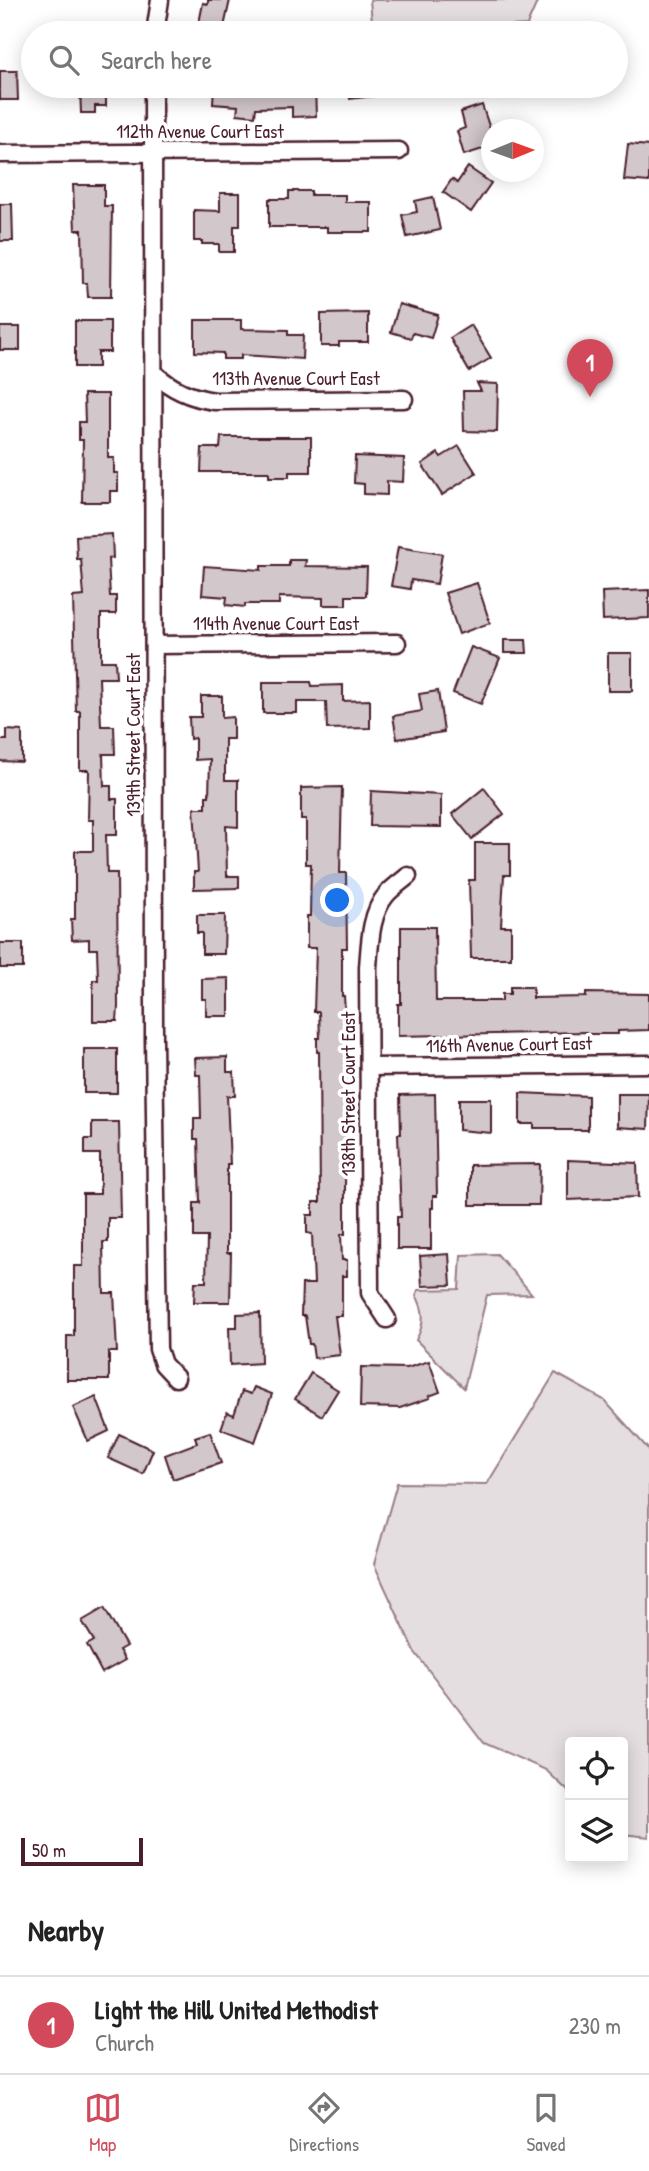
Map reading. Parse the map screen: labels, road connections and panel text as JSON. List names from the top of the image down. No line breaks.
{"streets":{"street":["112th Avenue Court East","113th Avenue Court East","114th Avenue Court East","139th Street Court East","116th Avenue Court East","138th Street Court East"]},"crossings":[["112th Avenue Court East","139th Street Court East"],["113th Avenue Court East","139th Street Court East"],["114th Avenue Court East","139th Street Court East"],["116th Avenue Court East","138th Street Court East"]],"scale_bar":"50 m","north":"right","page":{"search":"Search here","pins":"1","scale":"50 m","heading":"Nearby","list":[{"mark":"1","name":"Light the Hill United Methodist","note":"Church","value":"230 m"}],"nav":["Map","Directions","Saved"]}}
